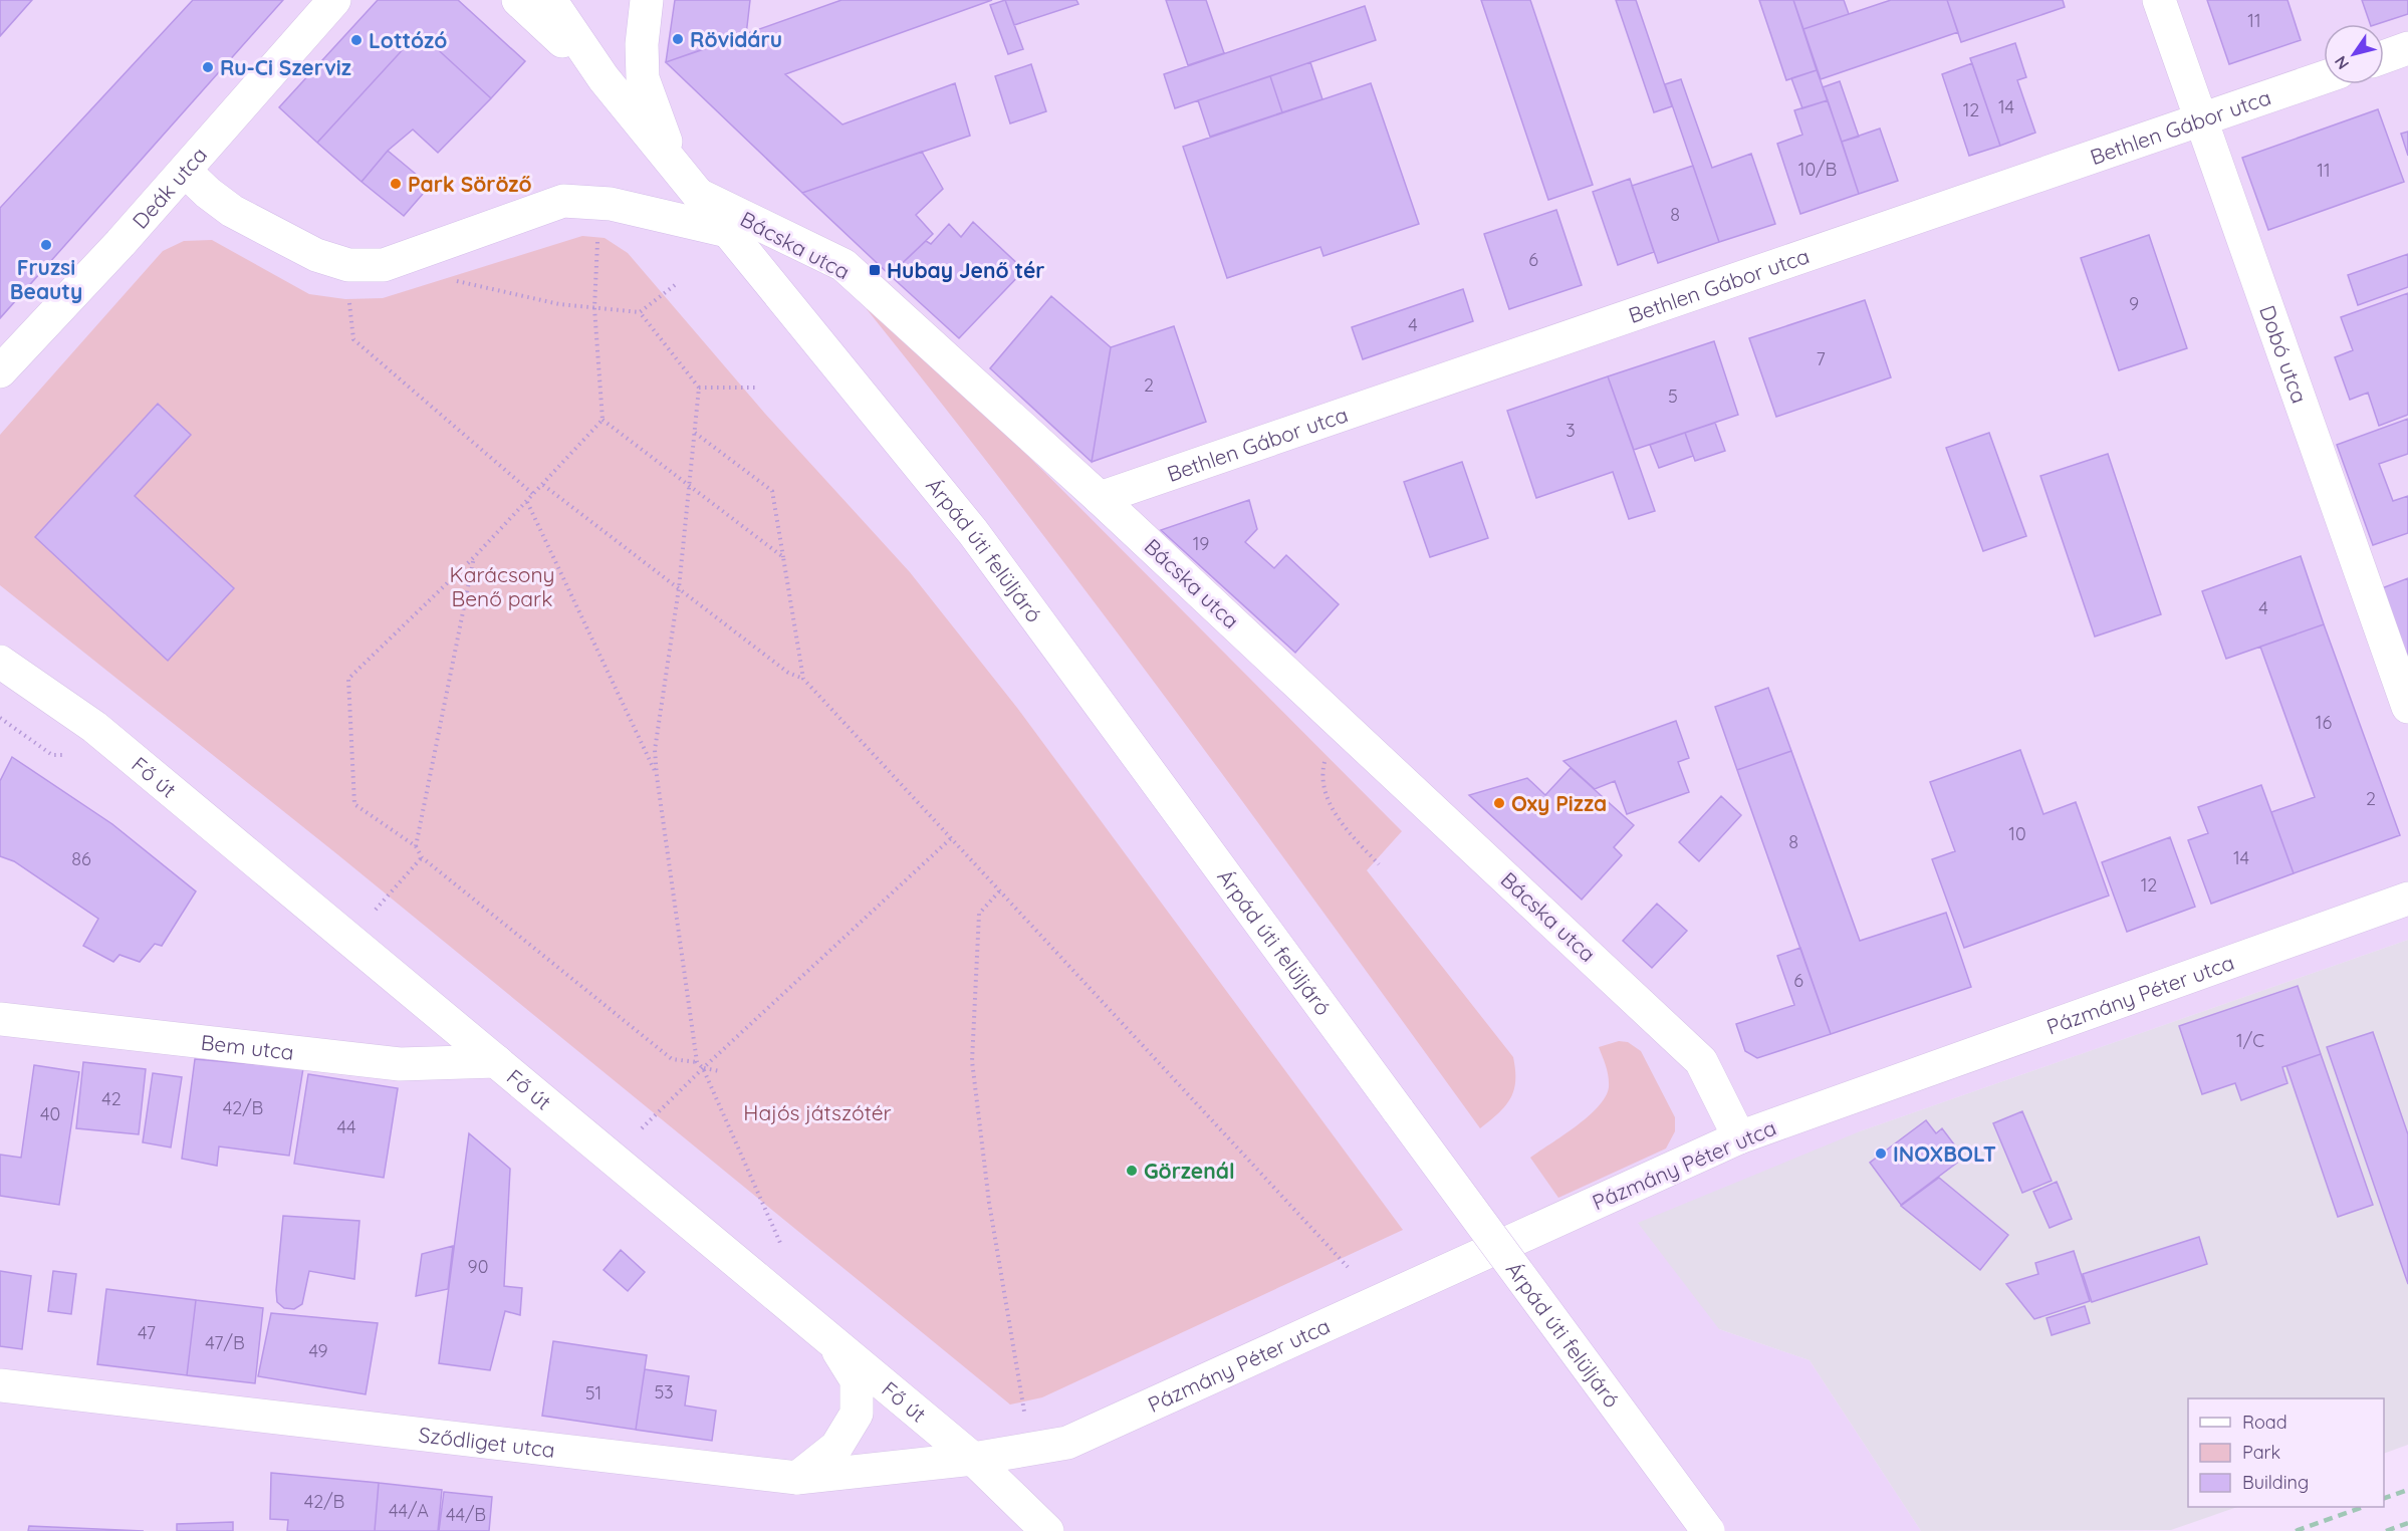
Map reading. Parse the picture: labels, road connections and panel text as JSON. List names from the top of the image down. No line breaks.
{"streets":{"street":["Bethlen Gábor utca","Deák utca","Bácska utca","Dobó utca","Árpád úti felüljáró","Fő út","Pázmány Péter utca","Bem utca","Sződliget utca"]},"crossings":[["Bethlen Gábor utca","Bácska utca"],["Bethlen Gábor utca","Dobó utca"],["Bácska utca","Árpád úti felüljáró"],["Bácska utca","Pázmány Péter utca"],["Fő út","Pázmány Péter utca"],["Fő út","Bem utca"],["Fő út","Sződliget utca"],["Pázmány Péter utca","Sződliget utca"]],"parks":["Karácsony Benő park","Hajós játszótér"],"places":{"other":["Rövidáru","Lottózó","Ru-Ci Szerviz","Park Söröző","Fruzsi Beauty","Oxy Pizza","INOXBOLT","Görzenál"],"transit":["Hubay Jenő tér"]},"house_numbers":["11","14","12","10/B","11","8","6","9","4","7","2","5","3","19","4","16","2","10","8","14","86","12","6","1/C","42","42/B","40","44","90","47","47/B","49","53","51","42/B","44/A","44/B"],"legend":["Road","Park","Building"],"north":"bottom left"}
